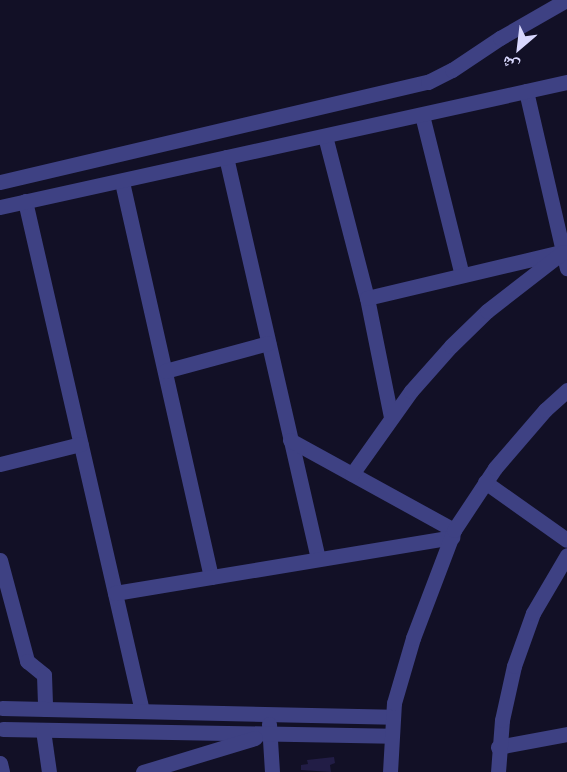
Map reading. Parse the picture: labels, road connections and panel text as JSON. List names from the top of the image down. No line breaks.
{"north":"bottom left"}
